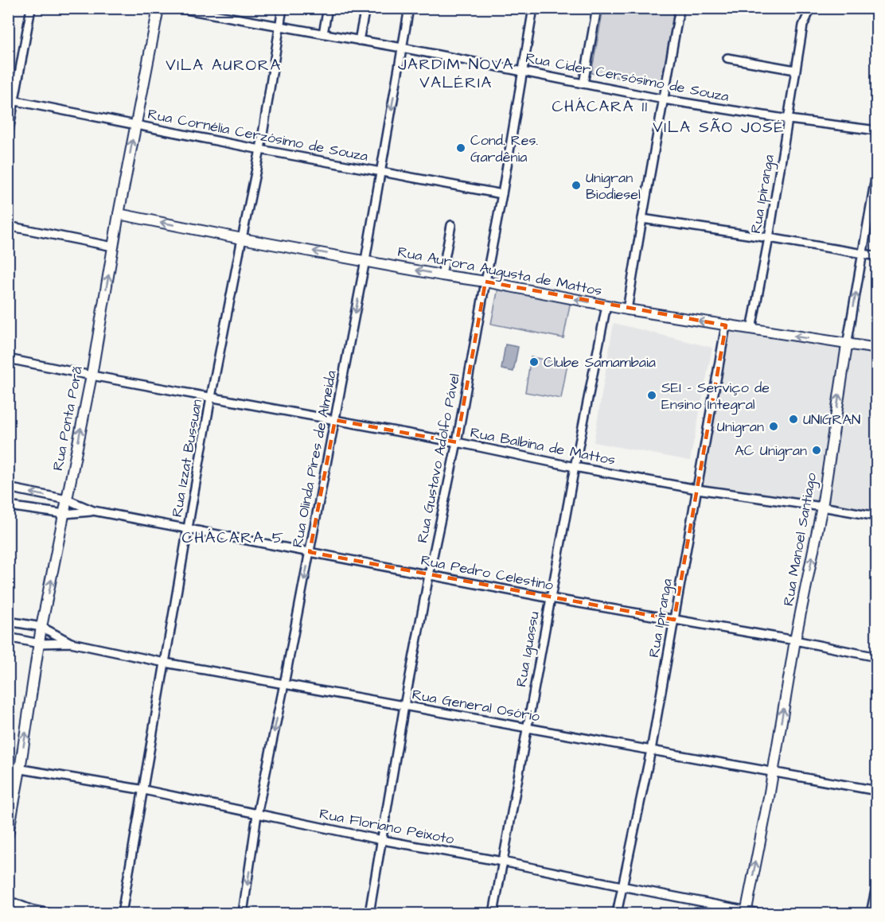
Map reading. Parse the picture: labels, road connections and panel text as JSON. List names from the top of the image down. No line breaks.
{"streets":{"street":["Rua Cider Cersósimo de Souza","Rua Cornélia Cerzósimo de Souza","Rua Ipiranga","Rua Aurora Augusta de Mattos","Rua Ponta Porã","Rua Balbina de Mattos","Rua Izzat Bussuan","Rua Gustavo Adolfo Pável","Rua Olinda Pires de Almeida","Rua Manoel Santiago","Rua Pedro Celestino","Rua Iguassu","Rua General Osório","Rua Floriano Peixoto"]},"crossings":[["Rua Cider Cersósimo de Souza","Rua Ipiranga"],["Rua Cider Cersósimo de Souza","Rua Izzat Bussuan"],["Rua Cider Cersósimo de Souza","Rua Gustavo Adolfo Pável"],["Rua Cider Cersósimo de Souza","Rua Olinda Pires de Almeida"],["Rua Cornélia Cerzósimo de Souza","Rua Ponta Porã"],["Rua Cornélia Cerzósimo de Souza","Rua Izzat Bussuan"],["Rua Cornélia Cerzósimo de Souza","Rua Gustavo Adolfo Pável"],["Rua Cornélia Cerzósimo de Souza","Rua Olinda Pires de Almeida"],["Rua Ipiranga","Rua Aurora Augusta de Mattos"],["Rua Ipiranga","Rua Balbina de Mattos"],["Rua Ipiranga","Rua Pedro Celestino"],["Rua Ipiranga","Rua General Osório"],["Rua Ipiranga","Rua Floriano Peixoto"],["Rua Aurora Augusta de Mattos","Rua Ponta Porã"],["Rua Aurora Augusta de Mattos","Rua Izzat Bussuan"],["Rua Aurora Augusta de Mattos","Rua Gustavo Adolfo Pável"],["Rua Aurora Augusta de Mattos","Rua Olinda Pires de Almeida"],["Rua Aurora Augusta de Mattos","Rua Manoel Santiago"],["Rua Aurora Augusta de Mattos","Rua Iguassu"],["Rua Ponta Porã","Rua Balbina de Mattos"],["Rua Ponta Porã","Rua Pedro Celestino"],["Rua Ponta Porã","Rua General Osório"],["Rua Ponta Porã","Rua Floriano Peixoto"],["Rua Balbina de Mattos","Rua Izzat Bussuan"],["Rua Balbina de Mattos","Rua Gustavo Adolfo Pável"],["Rua Balbina de Mattos","Rua Olinda Pires de Almeida"],["Rua Balbina de Mattos","Rua Manoel Santiago"],["Rua Balbina de Mattos","Rua Iguassu"],["Rua Izzat Bussuan","Rua Pedro Celestino"],["Rua Izzat Bussuan","Rua General Osório"],["Rua Izzat Bussuan","Rua Floriano Peixoto"],["Rua Gustavo Adolfo Pável","Rua Pedro Celestino"],["Rua Gustavo Adolfo Pável","Rua General Osório"],["Rua Gustavo Adolfo Pável","Rua Floriano Peixoto"],["Rua Olinda Pires de Almeida","Rua Pedro Celestino"],["Rua Olinda Pires de Almeida","Rua General Osório"],["Rua Olinda Pires de Almeida","Rua Floriano Peixoto"],["Rua Manoel Santiago","Rua Pedro Celestino"],["Rua Manoel Santiago","Rua General Osório"],["Rua Manoel Santiago","Rua Floriano Peixoto"],["Rua Pedro Celestino","Rua Iguassu"],["Rua Iguassu","Rua General Osório"],["Rua Iguassu","Rua Floriano Peixoto"]],"one_way":["Rua Aurora Augusta de Mattos","Rua Ponta Porã","Rua Olinda Pires de Almeida","Rua Manoel Santiago"],"districts":["JARDIM NOVA VALÉRIA","VILA AURORA","CHÁCARA 11","VILA SÃO JOSÉ","CHÁCARA 5"],"places":["Cond. Res. Gardênia","Unigran Biodiesel","Clube Samambaia","SEI - Serviço de Ensino Integral","UNIGRAN","Unigran","AC Unigran"]}
